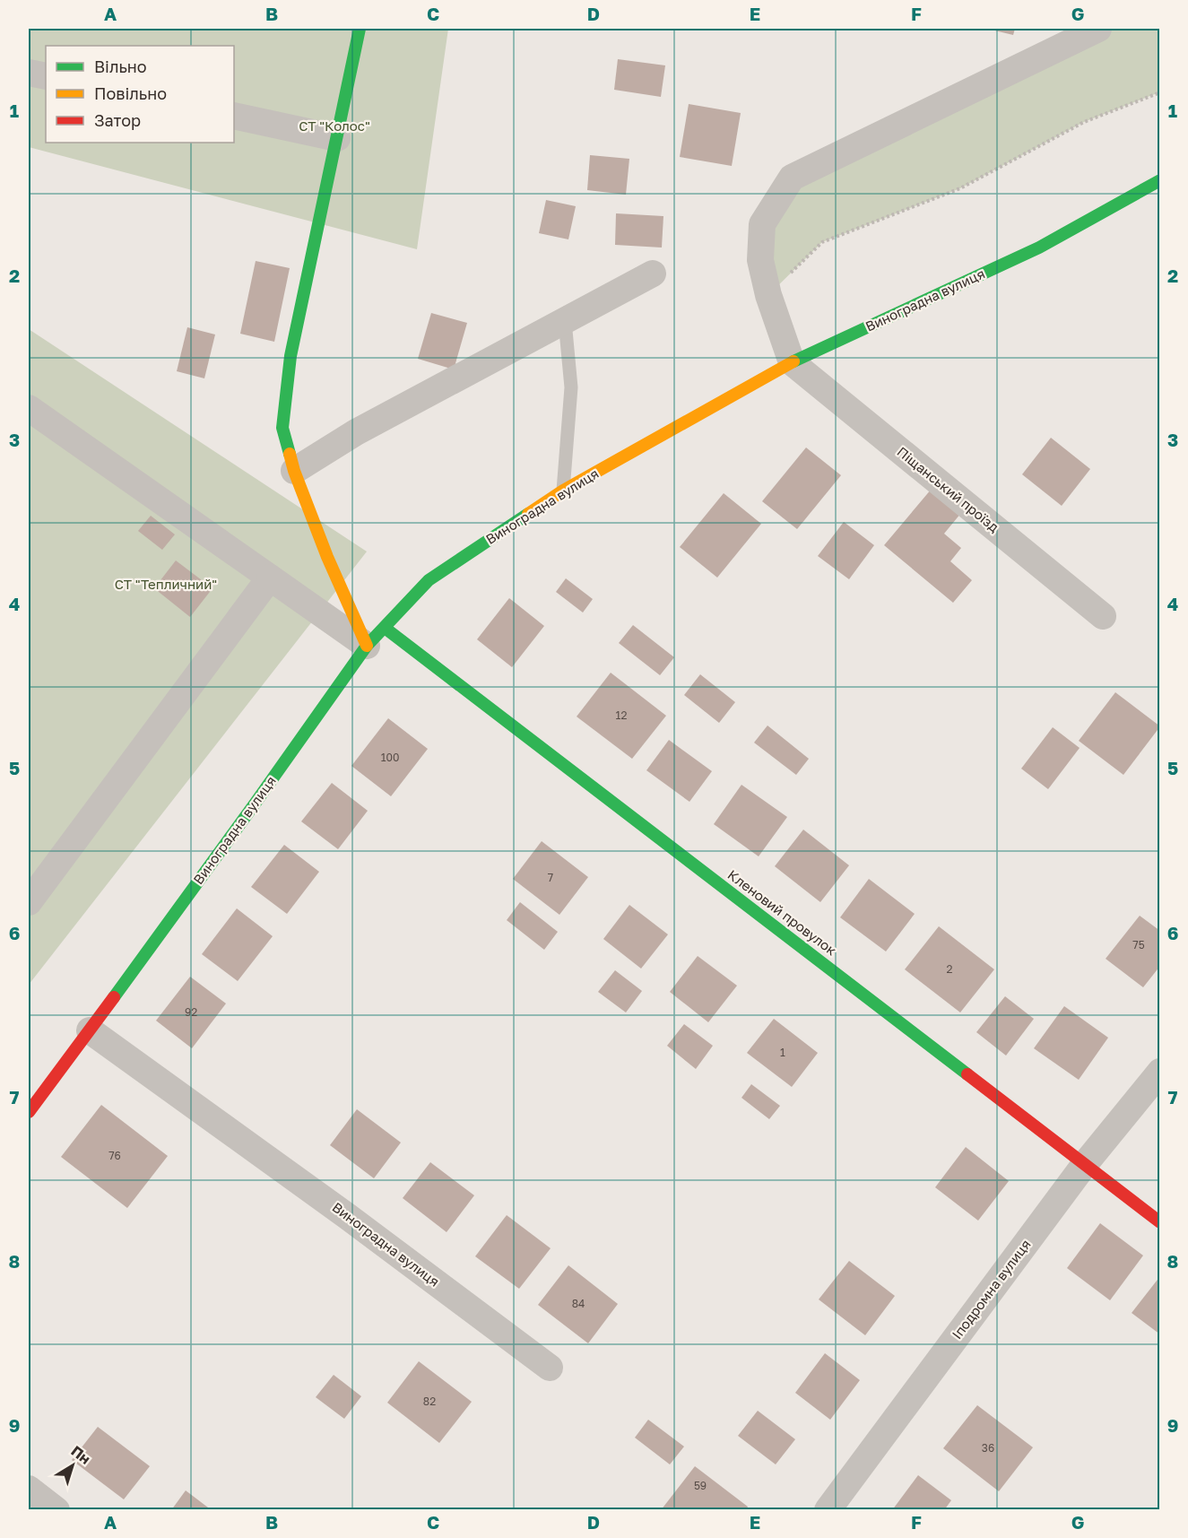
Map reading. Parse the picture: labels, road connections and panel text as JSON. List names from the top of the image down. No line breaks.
{"streets":{"street":["Виноградна вулиця","Піщанський проїзд","Кленовий провулок","Іподромна вулиця"]},"crossings":[["Виноградна вулиця","Піщанський проїзд"],["Виноградна вулиця","Кленовий провулок"],["Кленовий провулок","Іподромна вулиця"]],"parks":["СТ \"Колос\"","СТ \"Тепличний\""],"house_numbers":["12","100","7","75","2","92","1","76","84","82","36","59"],"legend":["Вільно","Повільно","Затор"],"north":"top right","grid":{"columns":["A","B","C","D","E","F","G"],"rows":["1","2","3","4","5","6","7","8","9"]}}
